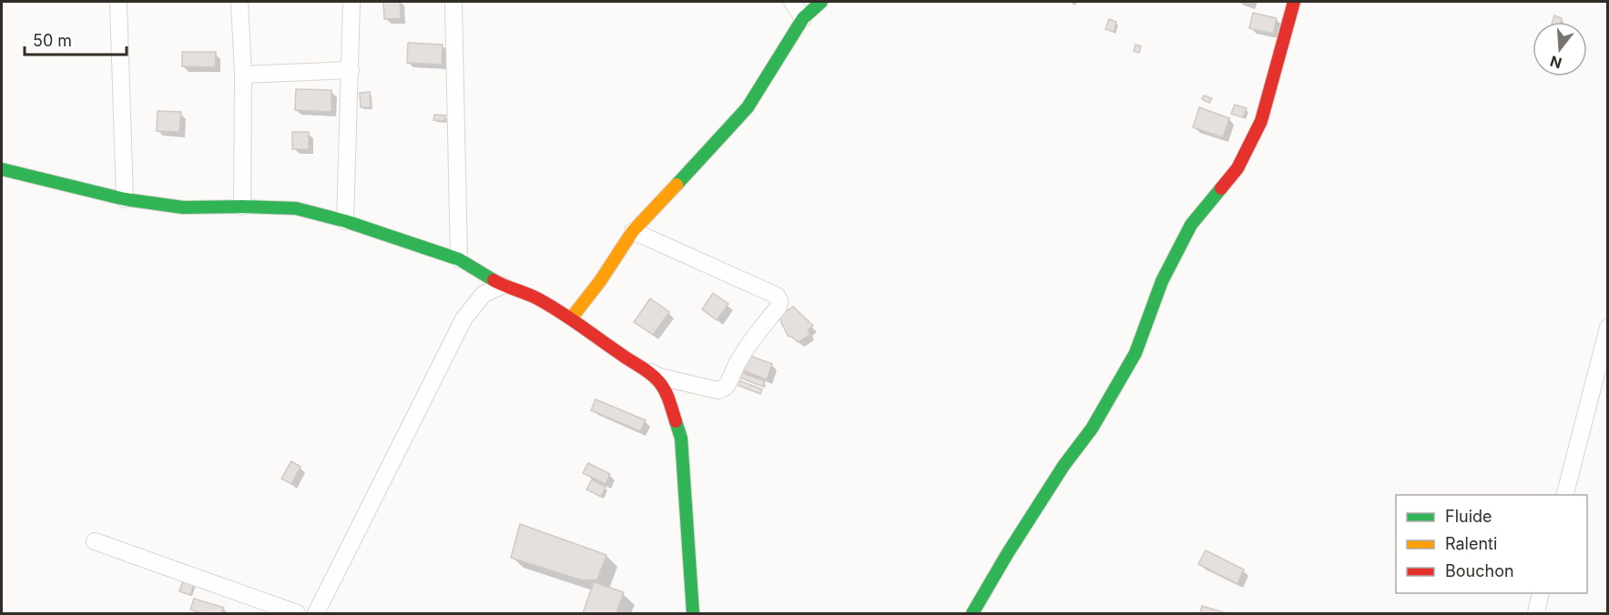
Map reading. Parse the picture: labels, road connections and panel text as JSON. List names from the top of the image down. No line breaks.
{"legend":["Fluide","Ralenti","Bouchon"],"scale_bar":"50 m","north":"bottom"}
